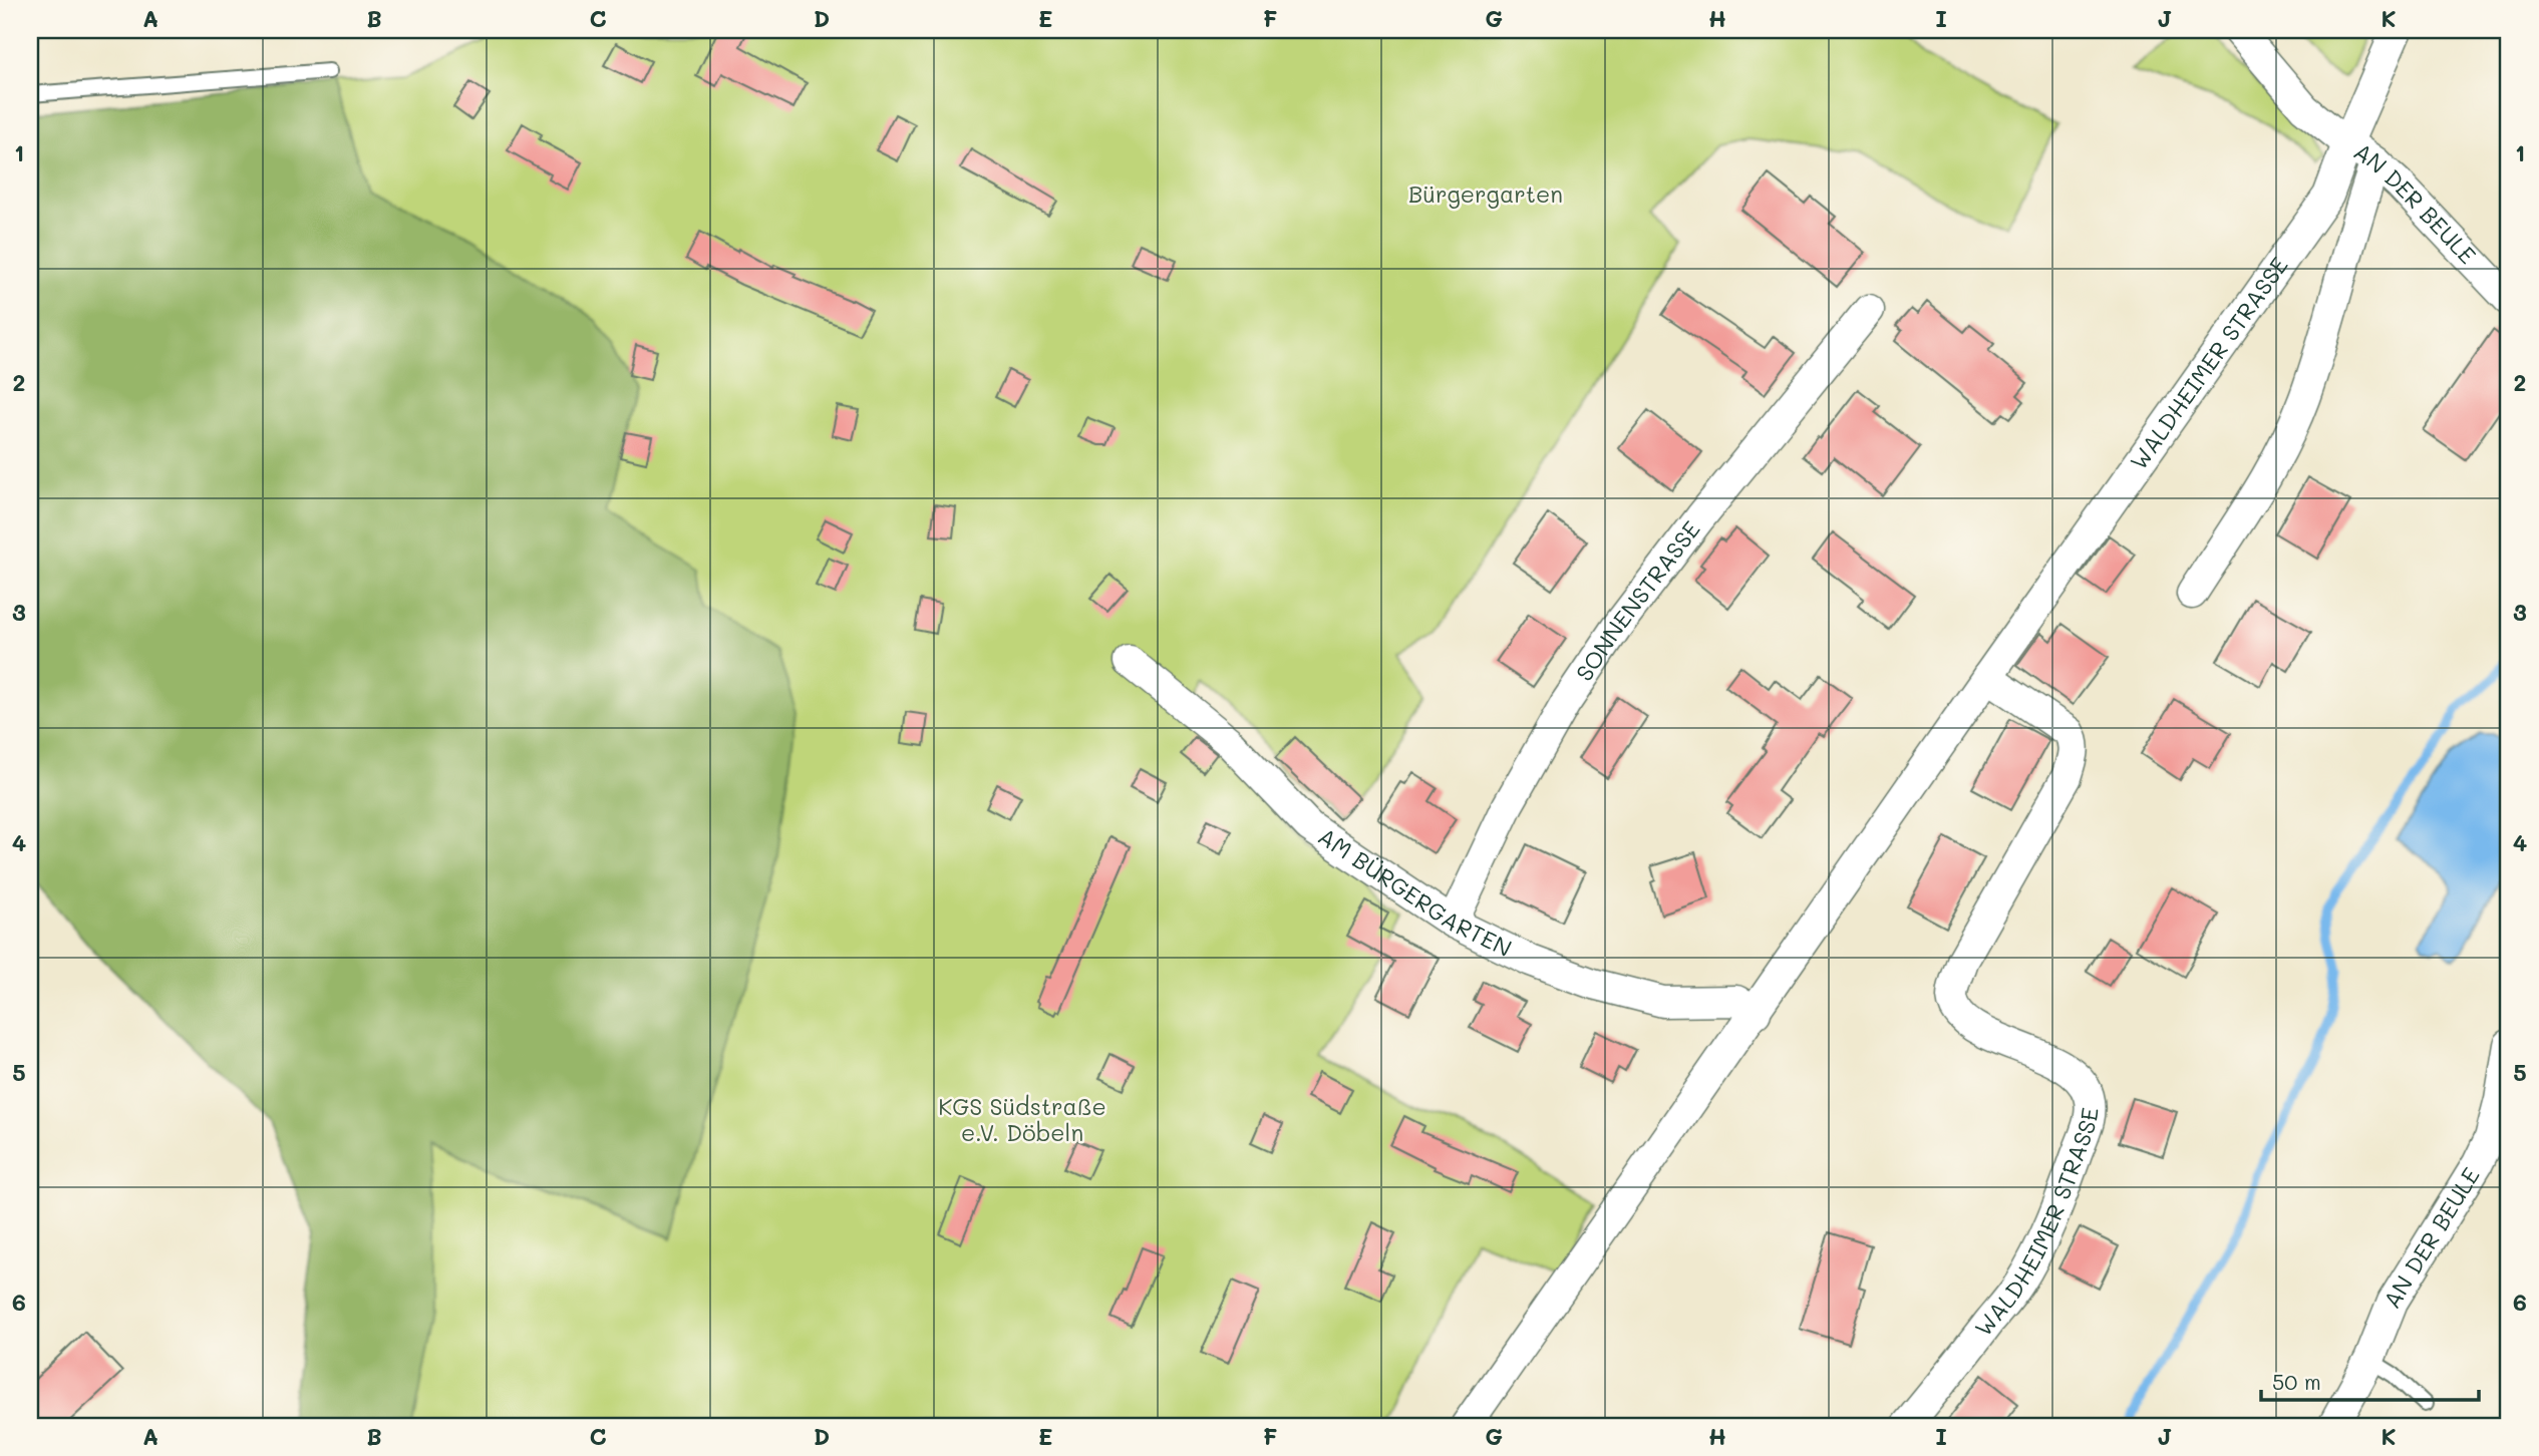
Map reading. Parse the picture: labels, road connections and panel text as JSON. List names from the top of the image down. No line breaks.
{"streets":{"street":["AN DER BEULE","WALDHEIMER STRASSE","SONNENSTRASSE","AM BÜRGERGARTEN"]},"crossings":[["AN DER BEULE","WALDHEIMER STRASSE"],["WALDHEIMER STRASSE","AM BÜRGERGARTEN"],["SONNENSTRASSE","AM BÜRGERGARTEN"]],"parks":["Bürgergarten","KGS Südstraße e.V. Döbeln"],"scale_bar":"50 m","grid":{"columns":["A","B","C","D","E","F","G","H","I","J","K"],"rows":["1","2","3","4","5","6"]}}
